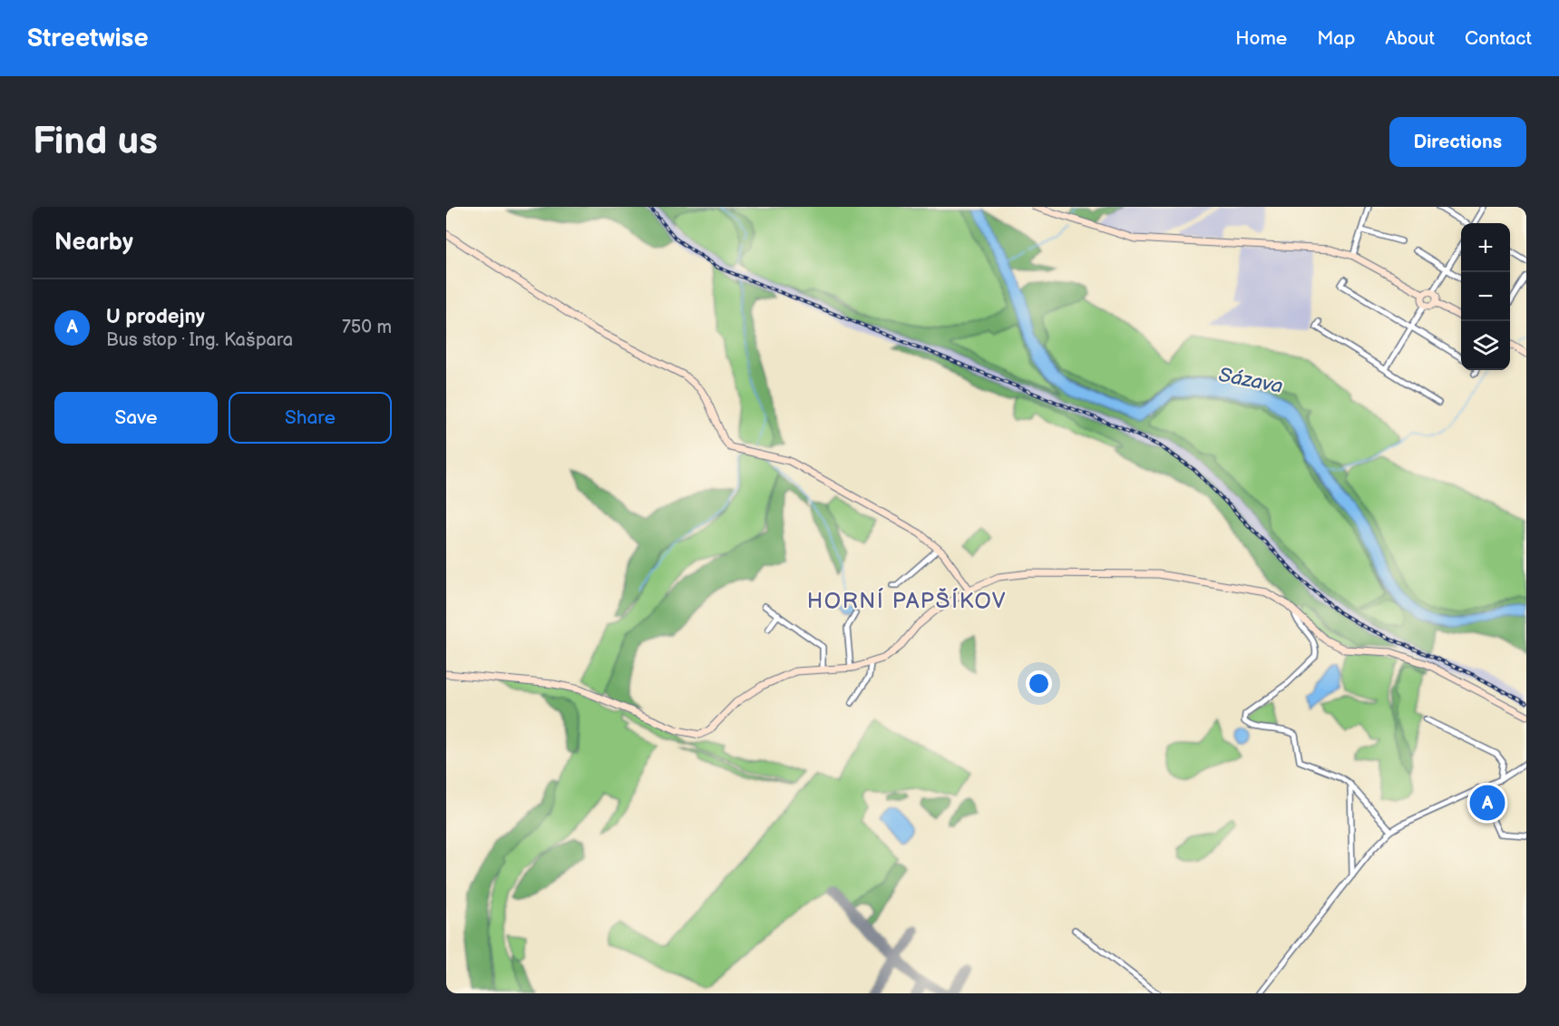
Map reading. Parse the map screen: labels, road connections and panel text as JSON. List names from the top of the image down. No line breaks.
{"districts":["HORNÍ PAPŠÍKOV"],"water":["Sázava"],"page":{"header":"Streetwise","nav":["Home","Map","About","Contact"],"buttons":["Directions",["Save","Share"]],"title":"Find us","heading":"Nearby","map_buttons":["+","−"],"list":[{"mark":"A","name":"U prodejny","note":"Bus stop · Ing. Kašpara","value":"750 m"}],"pins":"A"}}
